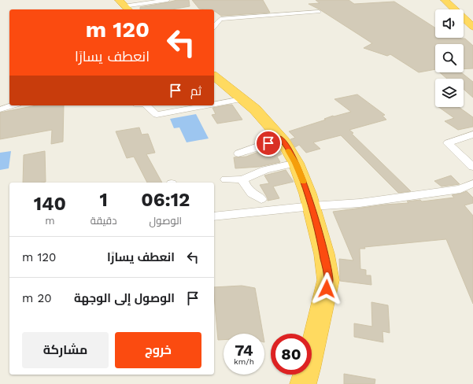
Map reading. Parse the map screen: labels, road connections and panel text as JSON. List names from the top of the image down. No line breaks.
{"page":{"turn":["120 m","انعطف يسارًا"],"then":"ثم","eta":["06:12","الوصول","1","دقيقة","140","m"],"list":[{"name":"انعطف يسارًا","value":"120 m"},{"name":"الوصول إلى الوجهة","value":"20 m"}],"buttons":["خروج","مشاركة"],"speed":"74 km/h","limit":"80"}}
